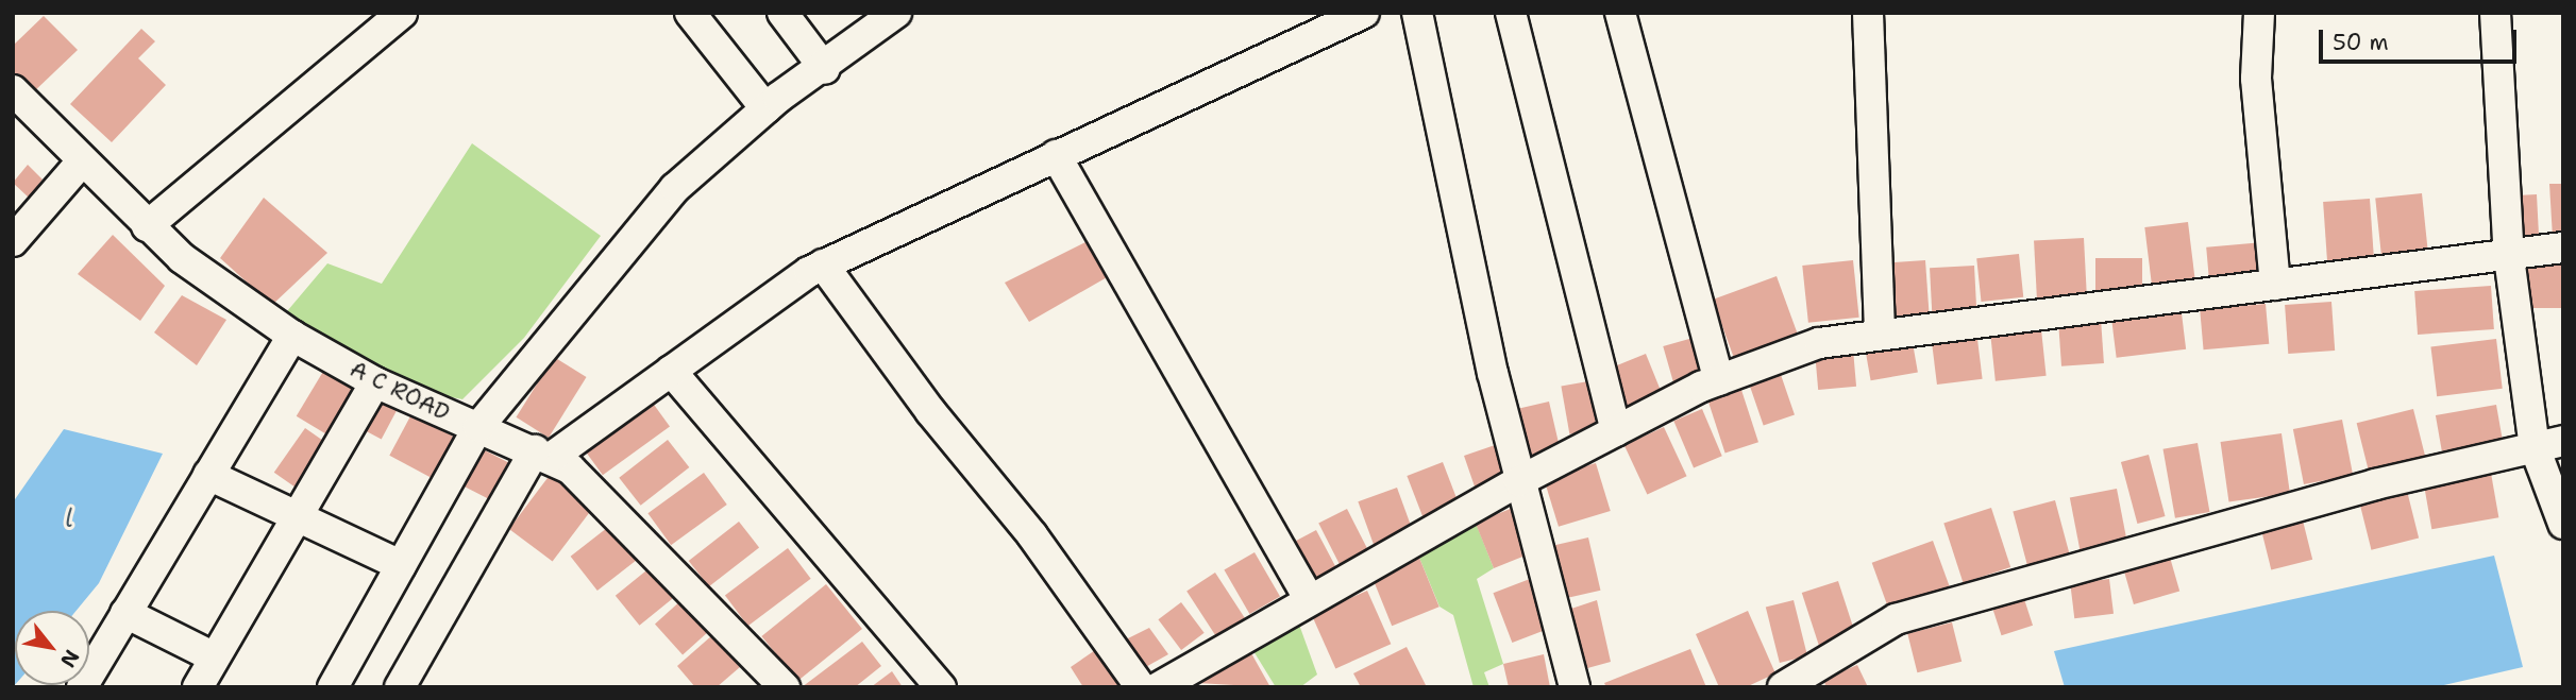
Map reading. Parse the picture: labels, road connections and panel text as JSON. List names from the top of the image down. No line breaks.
{"streets":{"street":["A C ROAD"]},"water":["l"],"scale_bar":"50 m","north":"bottom right"}
